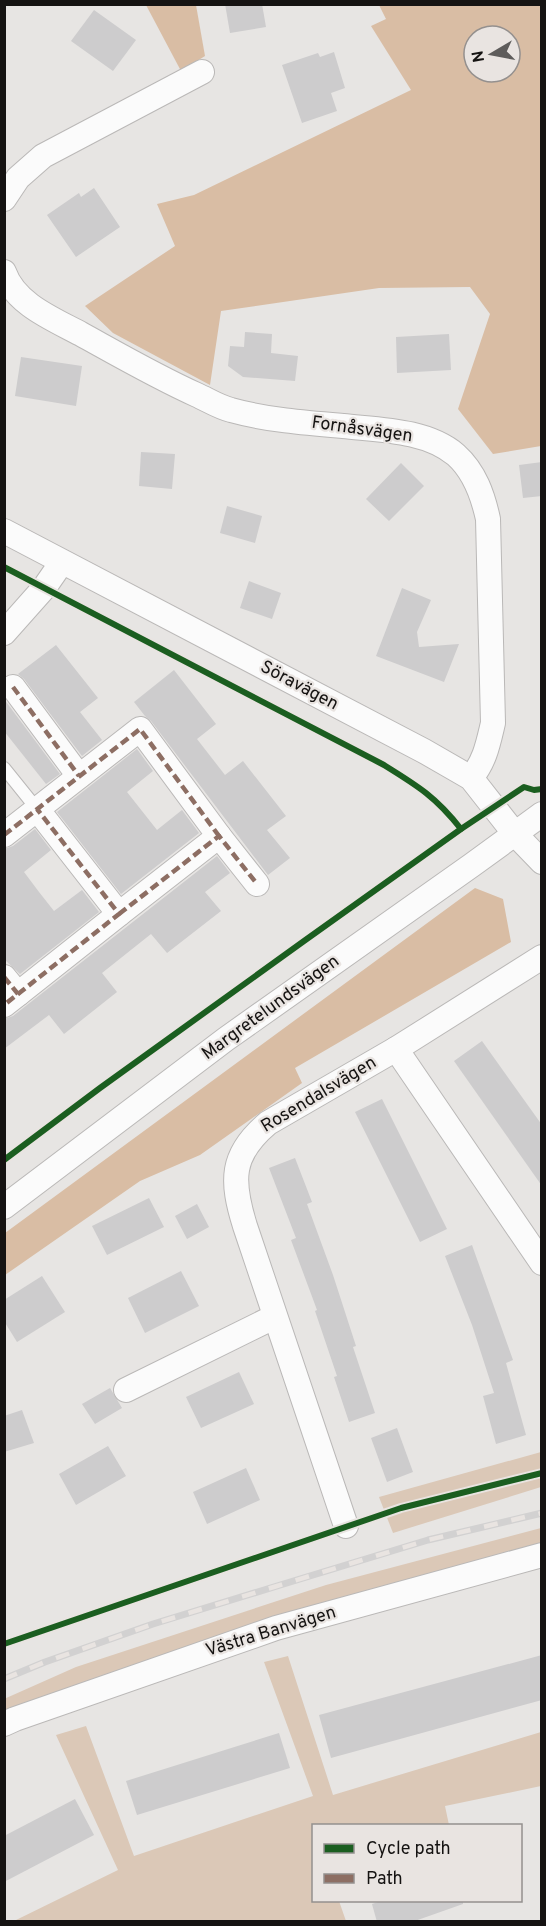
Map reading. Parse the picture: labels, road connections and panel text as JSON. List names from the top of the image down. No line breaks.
{"streets":{"street":["Fornåsvägen","Söravägen","Margretelundsvägen","Rosendalsvägen","Västra Banvägen"]},"crossings":[["Fornåsvägen","Söravägen"],["Söravägen","Margretelundsvägen"]],"legend":["Cycle path","Path"],"north":"left"}
